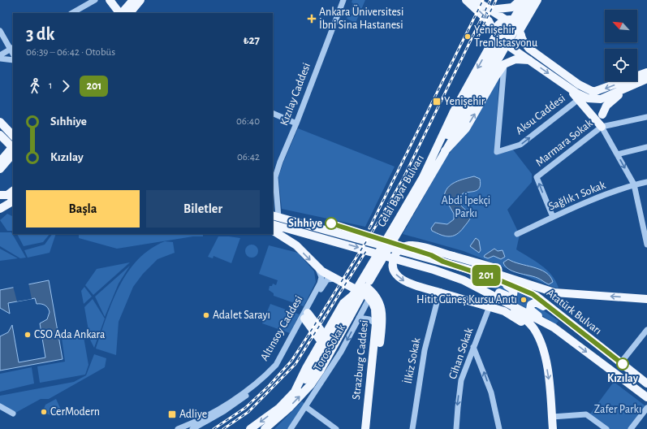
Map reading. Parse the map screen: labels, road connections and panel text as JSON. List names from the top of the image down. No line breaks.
{"streets":{"main road":["Celal Bayar Bulvarı","Atatürk Bulvarı","Strazburg Caddesi"],"street":["Kızılay Caddesi","Aksu Caddesi","Marmara Sokak","Sağlık 1 Sokak","Altınsoy Caddesi","Toros Sokak","Cihan Sokak","İlkiz Sokak"]},"crossings":[["Kızılay Caddesi","Atatürk Bulvarı"],["Marmara Sokak","Sağlık 1 Sokak"],["Celal Bayar Bulvarı","Strazburg Caddesi"],["Toros Sokak","Strazburg Caddesi"]],"one_way":["Marmara Sokak","Toros Sokak","Cihan Sokak"],"parks":["Abdi İpekçi Parkı","Zafer Parkı"],"places":{"health":["Ankara Üniversitesi İbni Sina Hastanesi"],"other":["Yenişehir Tren İstasyonu","Sıhhiye","Hitit Güneş Kursu Anıtı","Adalet Sarayı","CSO Ada Ankara","Kızılay","CerModern"],"transit":["Yenişehir","Adliye"]},"lines":["bus line 201"],"north":"top left","page":{"on_map":"201","heading":["3 dk","06:39 – 06:42 · Otobüs","₺27"],"legs":["1","201"],"list":[{"name":"Sıhhiye","value":"06:40"},{"name":"Kızılay","value":"06:42"}],"buttons":["Başla","Biletler"]}}
